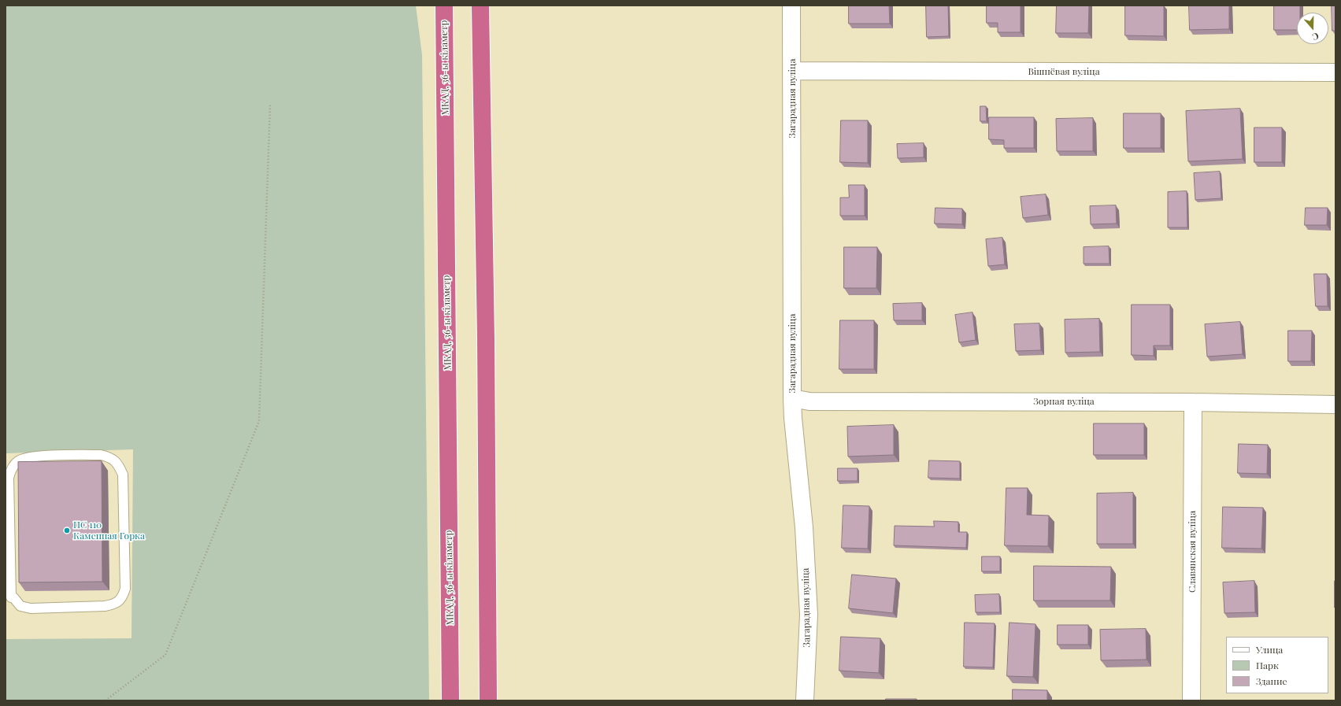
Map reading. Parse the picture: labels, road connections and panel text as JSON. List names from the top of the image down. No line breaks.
{"streets":{"highway":["МКАД, 36-ы кіламетр"],"street":["Вішнёвая вуліца","Загарадная вуліца","Зорная вуліца","Славянская вуліца"]},"crossings":[["Вішнёвая вуліца","Загарадная вуліца"],["Загарадная вуліца","Зорная вуліца"],["Зорная вуліца","Славянская вуліца"]],"places":["ПС 110 Каменная Горка"],"legend":["Улица","Парк","Здание"],"north":"bottom"}
